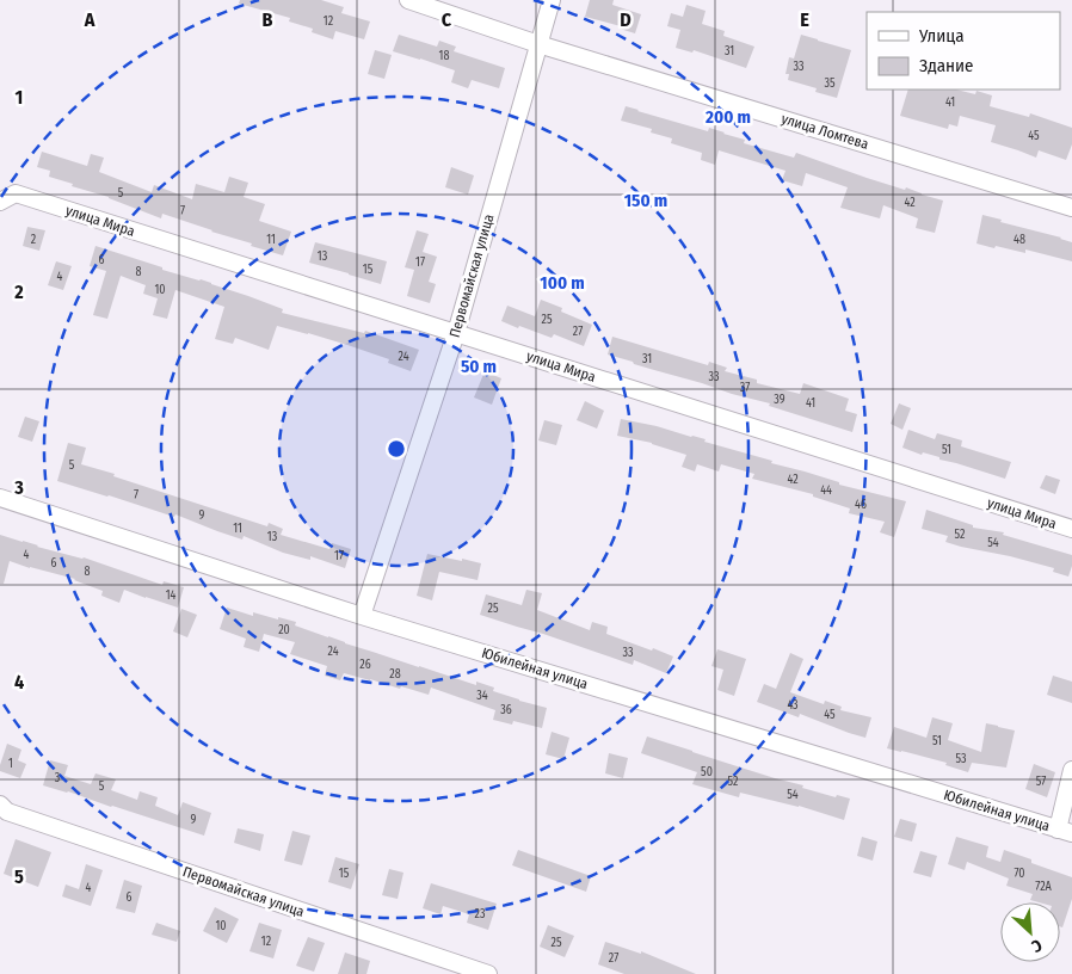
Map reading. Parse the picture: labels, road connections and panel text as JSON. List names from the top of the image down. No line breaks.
{"streets":{"street":["улица Ломтева","улица Мира","Первомайская улица","Юбилейная улица"]},"crossings":[["улица Ломтева","Первомайская улица"],["улица Мира","Первомайская улица"],["Первомайская улица","Юбилейная улица"]],"house_numbers":["12","31","18","33","35","41","45","5","42","7","2","11","48","13","6","17","15","8","4","10","25","27","24","31","33","37","39","41","51","5","42","44","7","46","9","11","52","13","54","4","17","6","8","14","25","20","24","33","26","28","34","43","36","45","51","53","1","50","3","52","57","5","54","9","15","70","72A","4","6","23","10","12","25","27"],"legend":["Улица","Здание"],"north":"bottom right","grid":{"columns":["A","B","C","D","E"],"rows":["1","2","3","4","5"]},"rings":["200 m","150 m","100 m","50 m"]}
